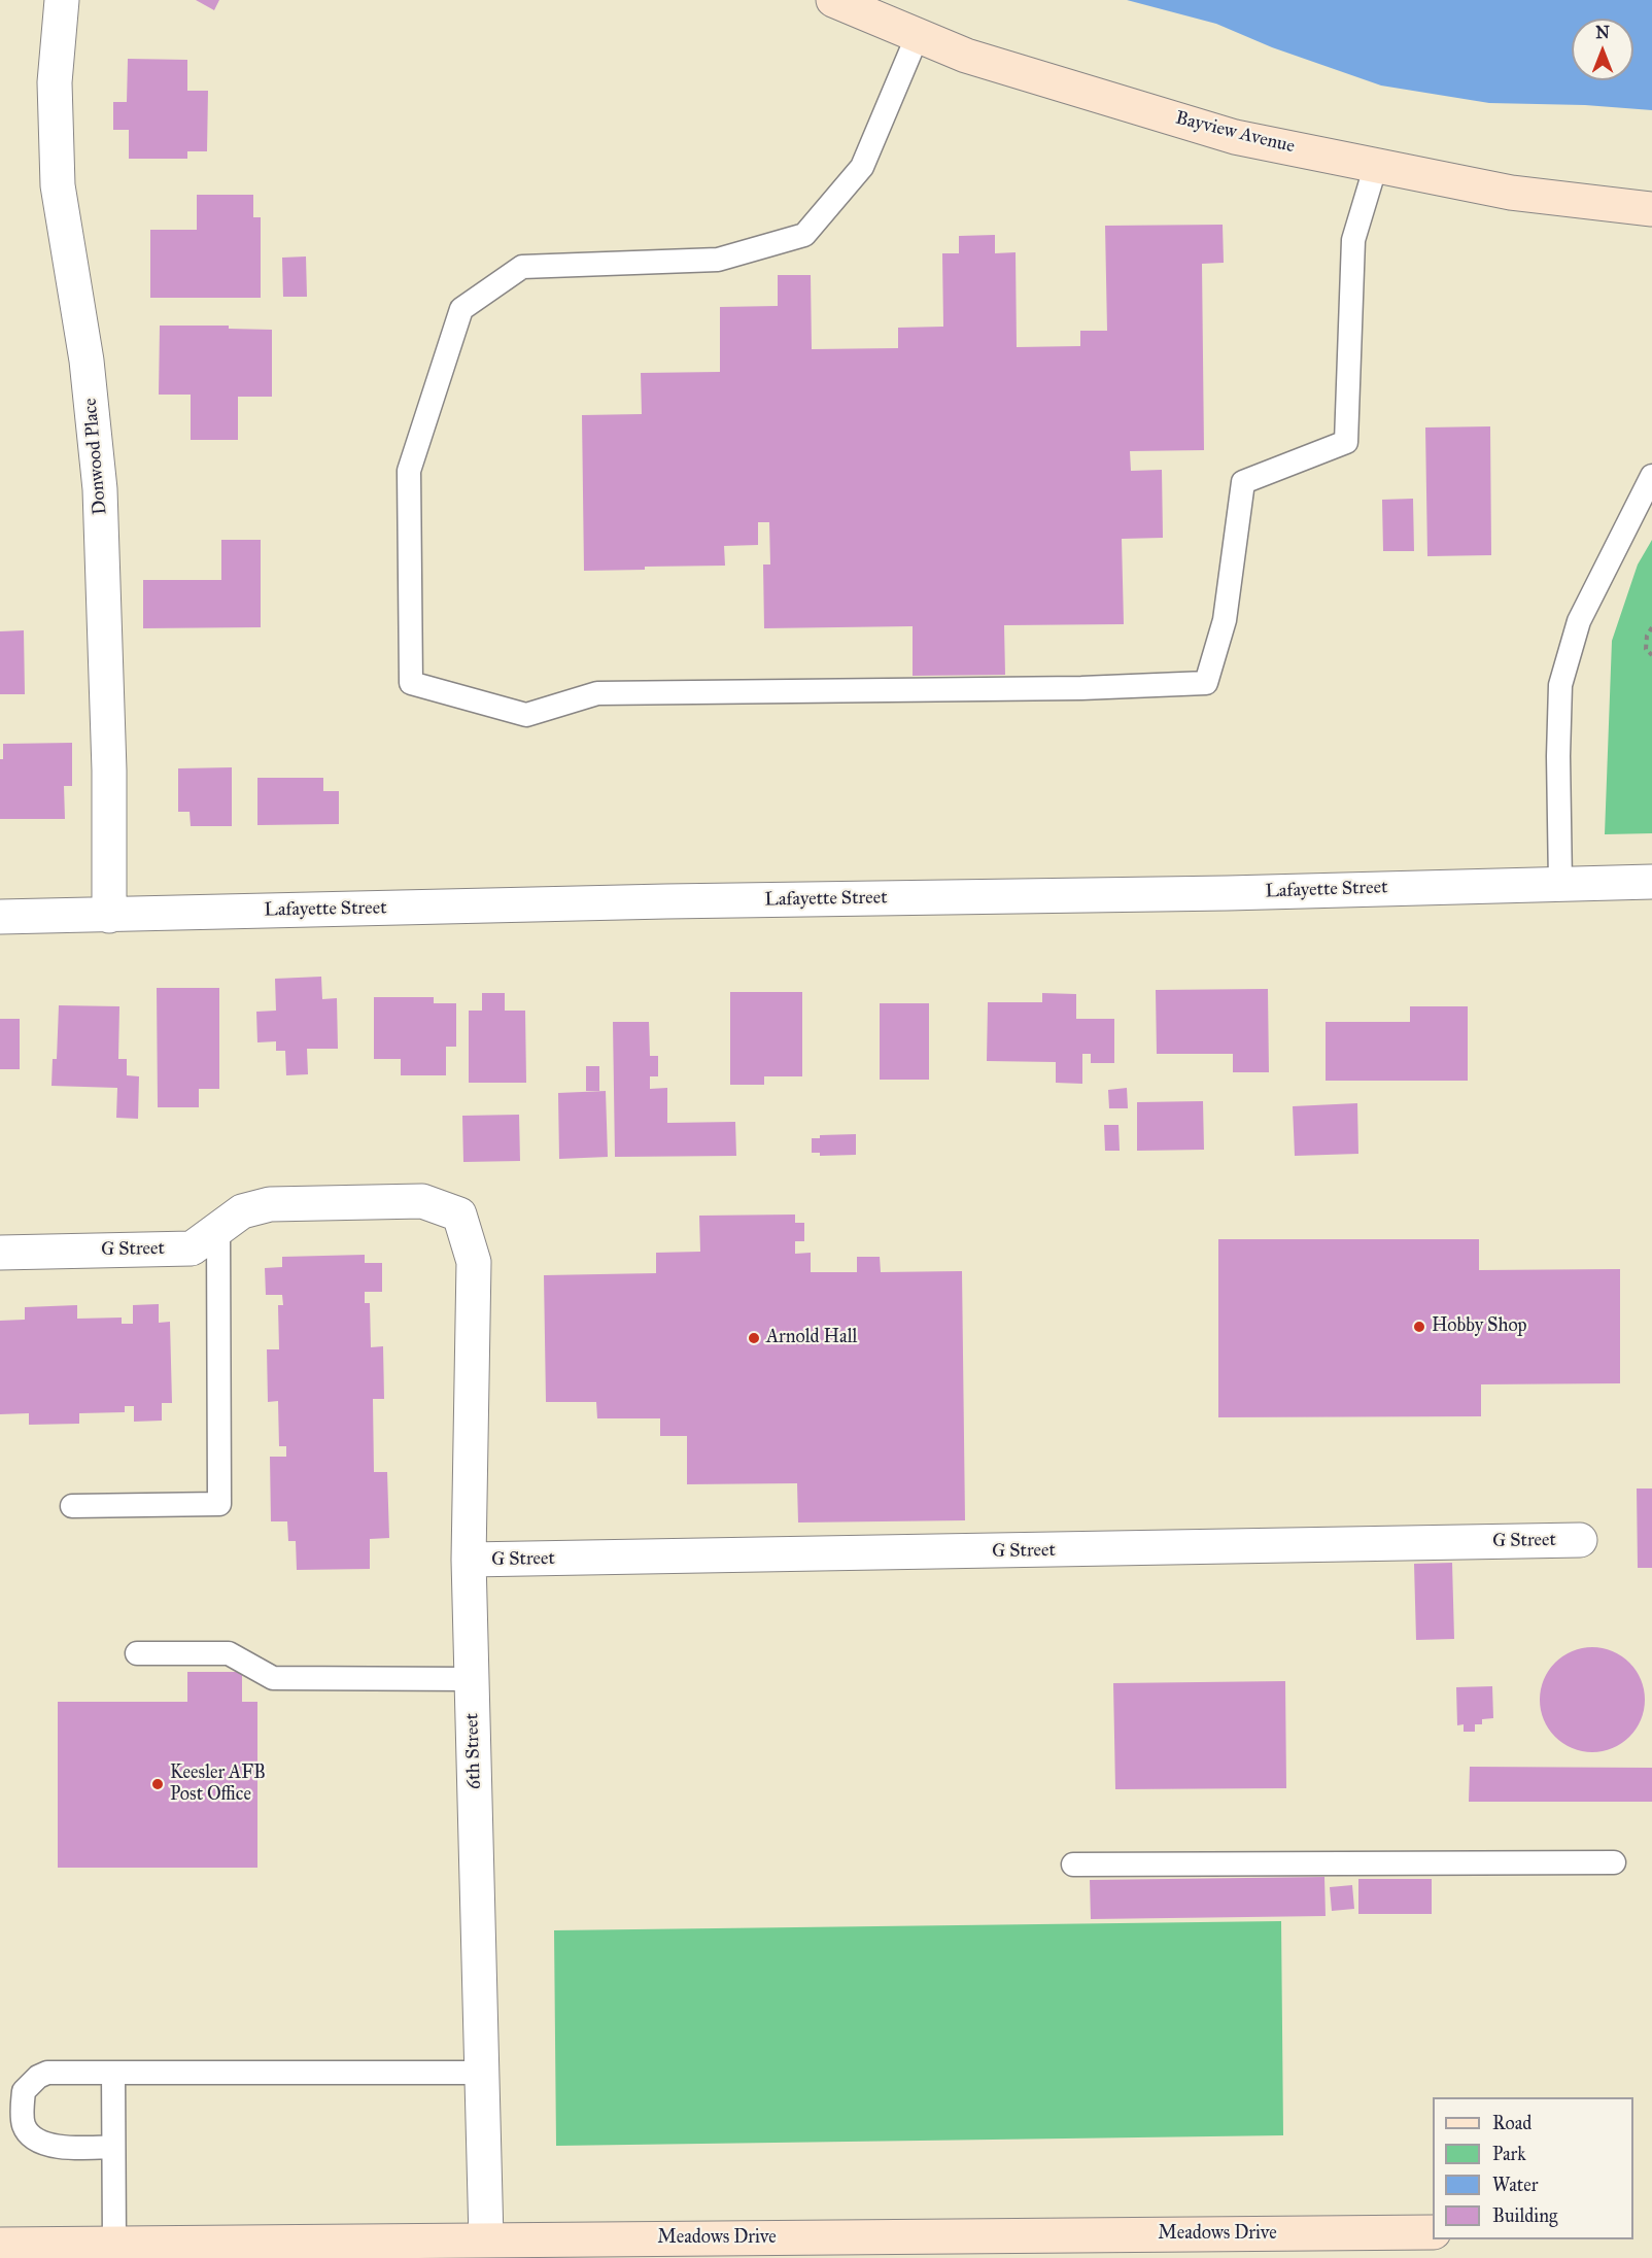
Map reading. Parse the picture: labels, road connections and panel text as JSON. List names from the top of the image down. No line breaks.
{"streets":{"street":["Bayview Avenue","Donwood Place","Lafayette Street","G Street","6th Street","Meadows Drive"]},"crossings":[["Donwood Place","Lafayette Street"],["G Street","6th Street"],["6th Street","Meadows Drive"]],"places":["Hobby Shop","Arnold Hall","Keesler AFB Post Office"],"legend":["Road","Park","Water","Building"],"north":"top"}
